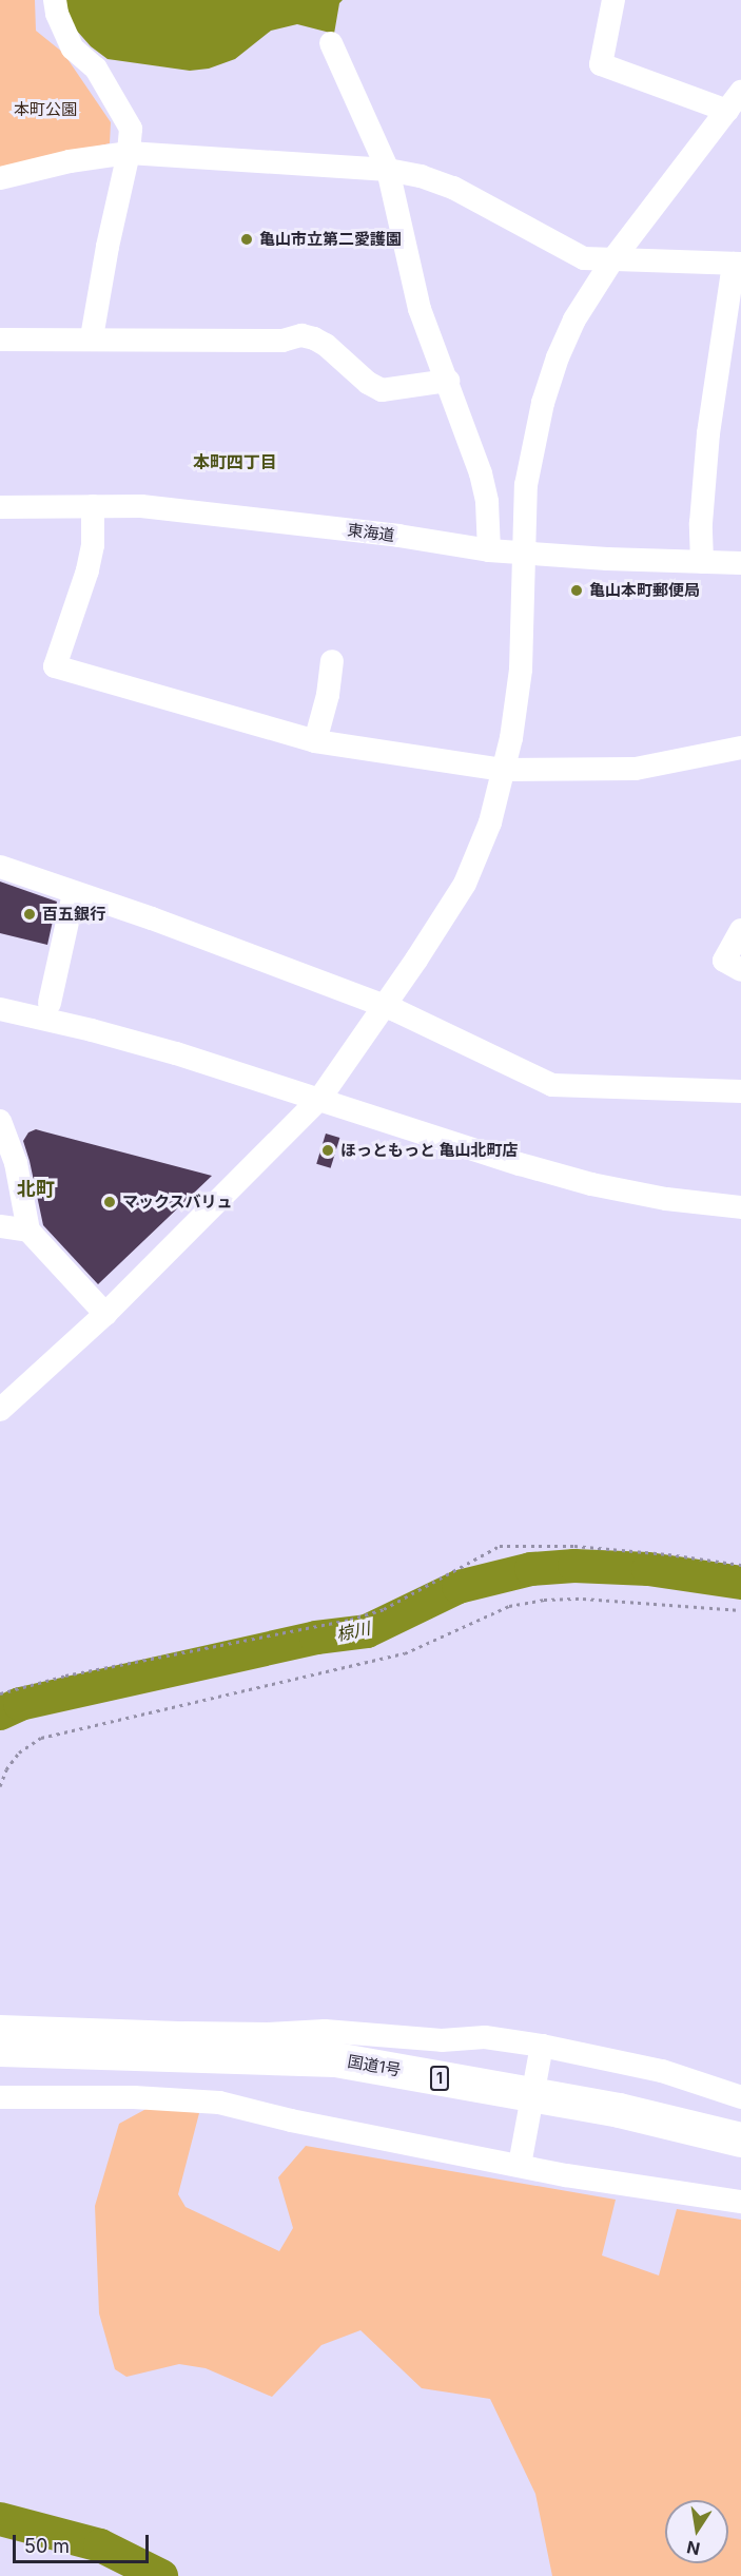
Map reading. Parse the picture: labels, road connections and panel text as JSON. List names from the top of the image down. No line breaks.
{"streets":{"highway":["国道1号","1"],"street":["東海道"]},"districts":["本町四丁目","北町"],"water":["椋川"],"parks":["本町公園"],"places":["亀山市立第二愛護園","亀山本町郵便局","百五銀行","ほっともっと 亀山北町店","マックスバリュ"],"scale_bar":"50 m","north":"bottom"}
